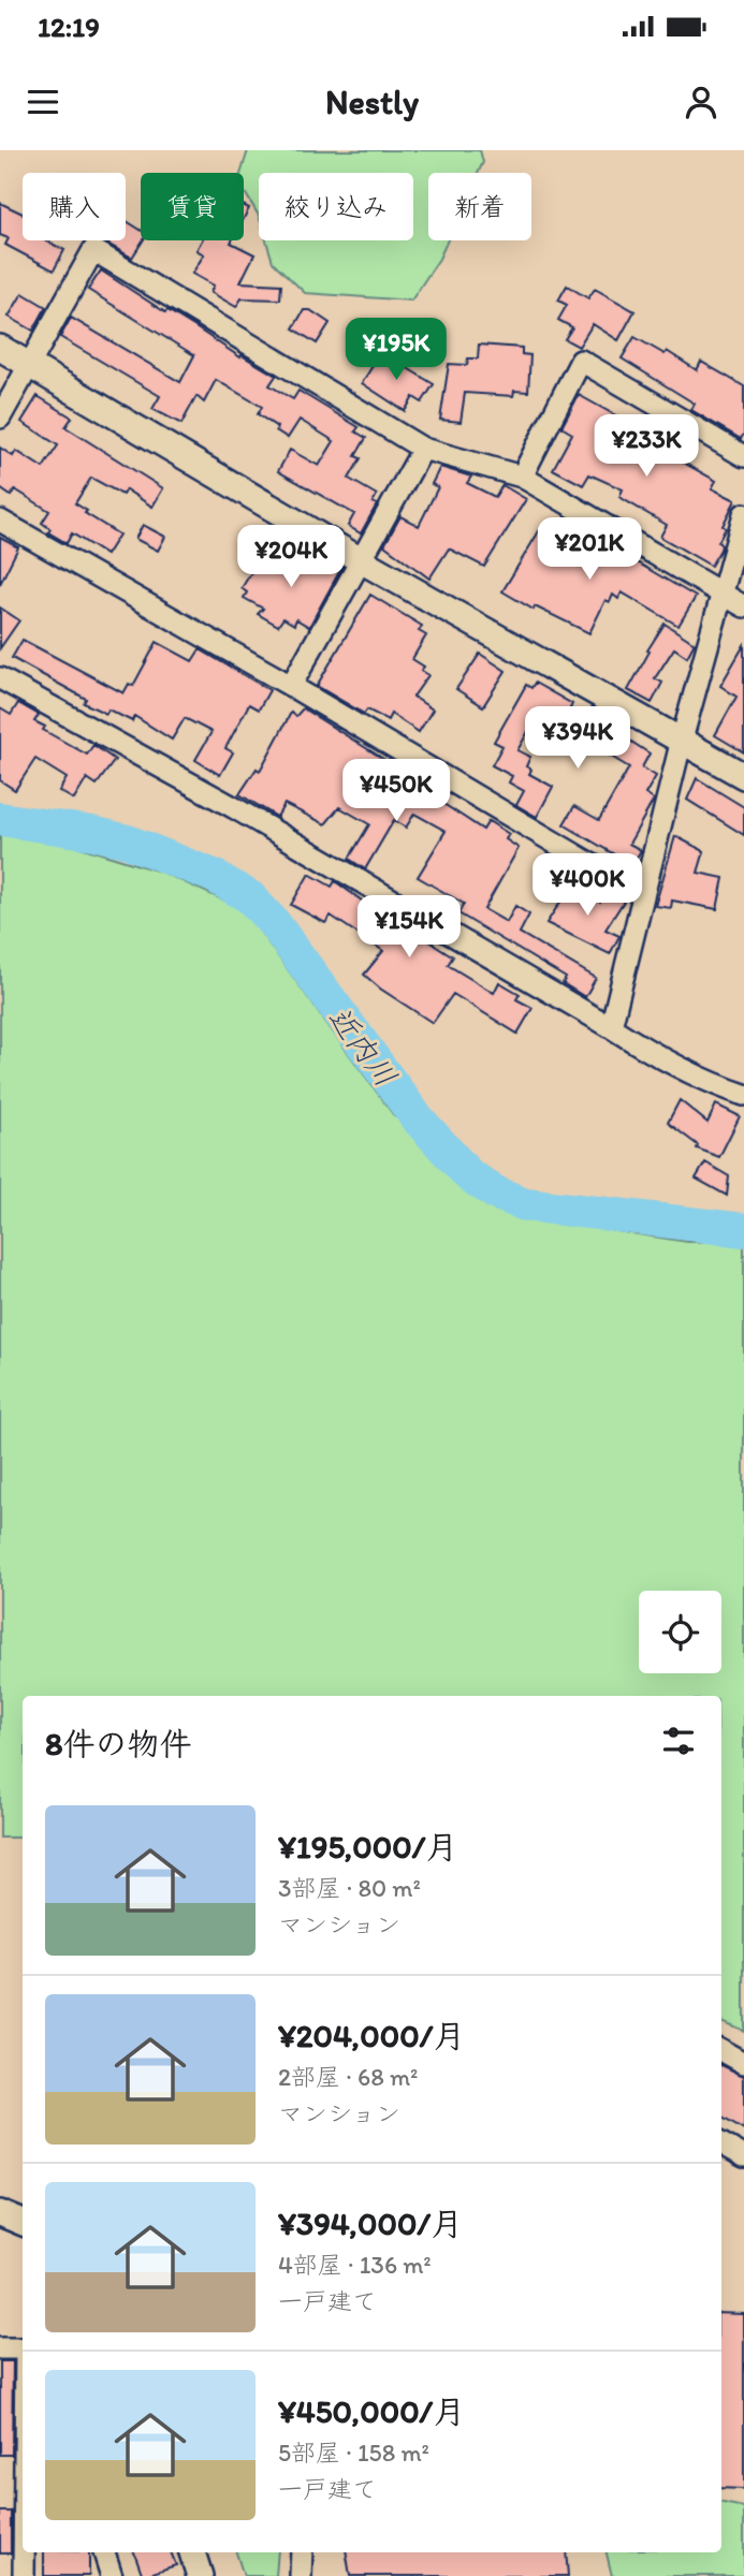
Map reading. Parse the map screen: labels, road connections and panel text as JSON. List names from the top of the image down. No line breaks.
{"water":["近内川"],"page":{"status":"12:19","header":"Nestly","chip":["購入","賃貸","絞り込み","新着"],"price":["¥195K","¥233K","¥201K","¥204K","¥394K","¥450K","¥400K","¥154K"],"heading":"8件の物件","list":[{"name":"¥195,000/月","note":"3部屋 · 80 m² · マンション"},{"name":"¥204,000/月","note":"2部屋 · 68 m² · マンション"},{"name":"¥394,000/月","note":"4部屋 · 136 m² · 一戸建て"},{"name":"¥450,000/月","note":"5部屋 · 158 m² · 一戸建て"}]}}
